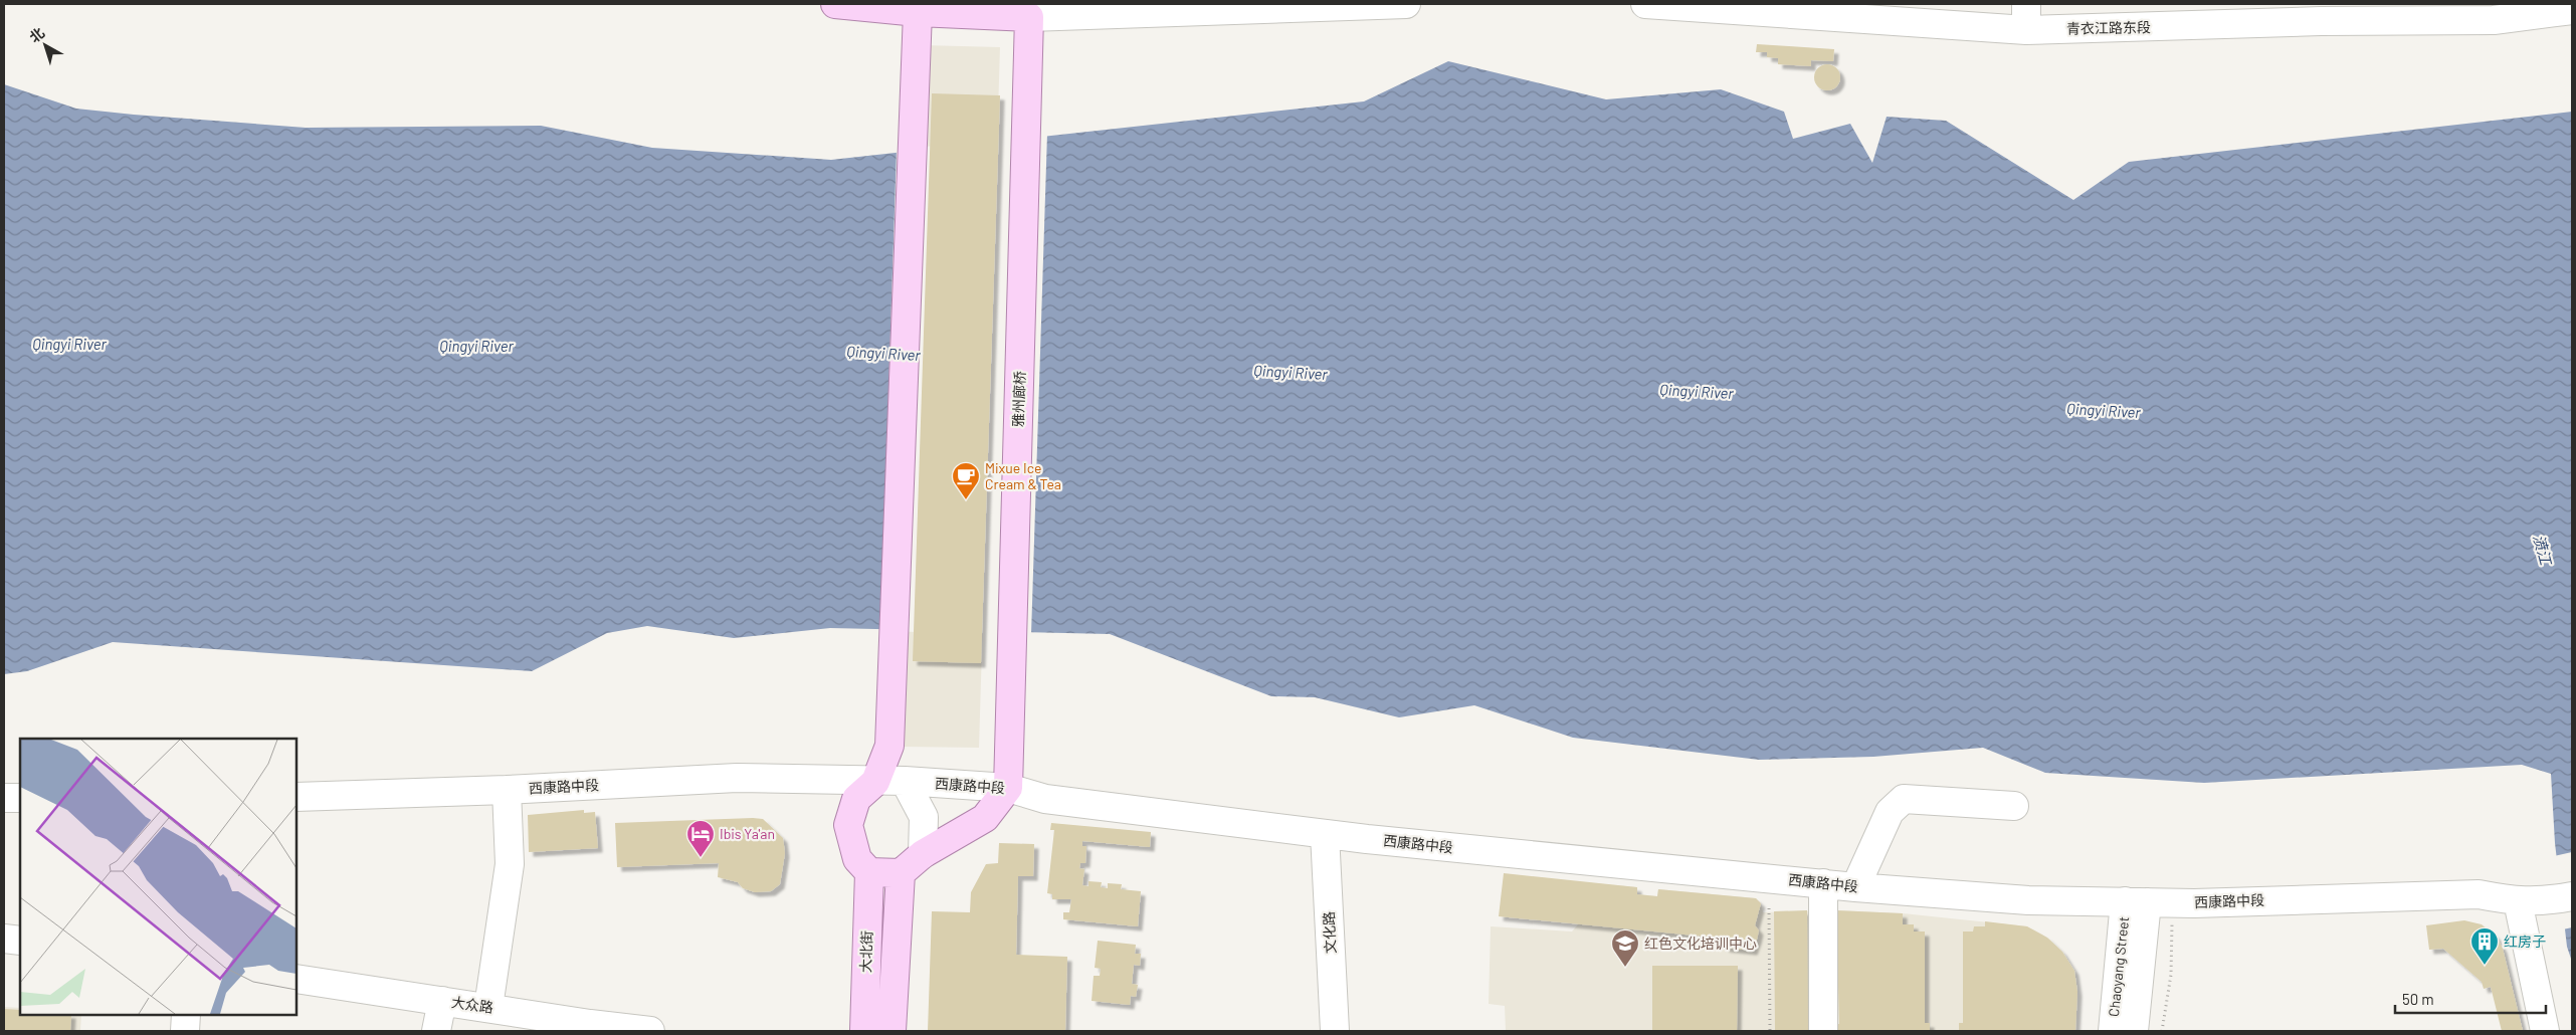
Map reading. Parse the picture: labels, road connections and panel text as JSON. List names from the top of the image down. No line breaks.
{"streets":{"main road":["雅州廊桥","大北街"],"street":["青衣江路东段","西康路中段","文化路","Chaoyang Street","大众路"]},"crossings":[["雅州廊桥","西康路中段"],["西康路中段","文化路"],["西康路中段","大北街"],["西康路中段","Chaoyang Street"]],"water":["Qingyi River","𣸣江"],"places":{"cafe":["Mixue Ice Cream & Tea"],"hotel":["Ibis Ya'an"],"building":["红房子"],"school or university":["红色文化培训中心"]},"scale_bar":"50 m","north":"top left"}
